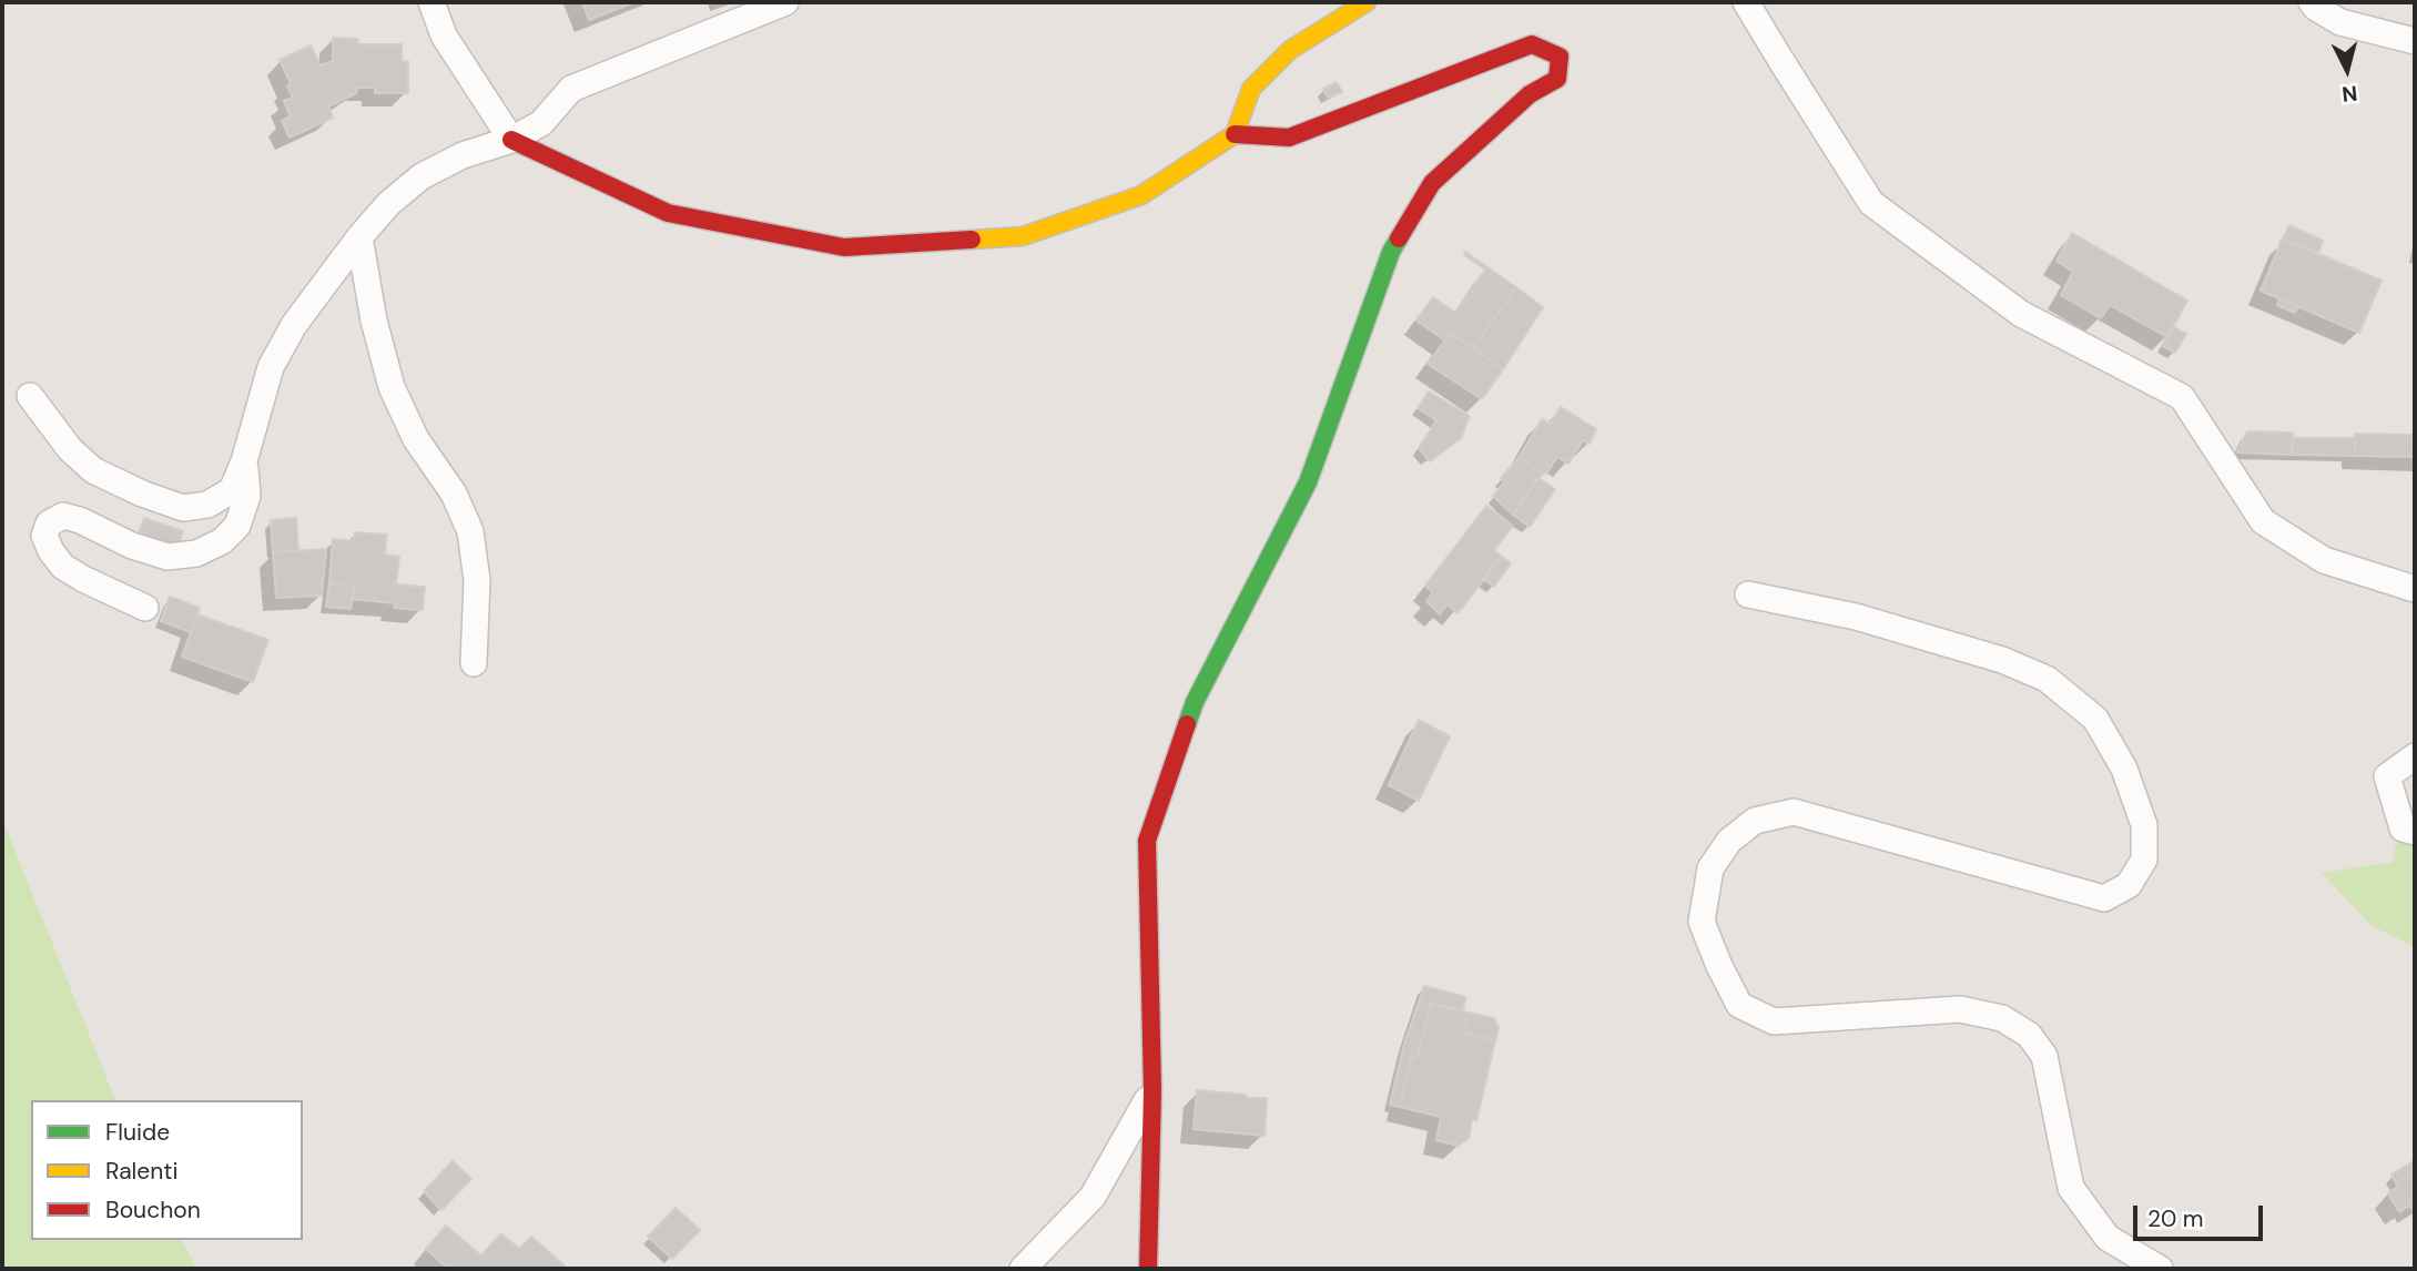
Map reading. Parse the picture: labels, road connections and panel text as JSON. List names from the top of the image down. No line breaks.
{"legend":["Fluide","Ralenti","Bouchon"],"scale_bar":"20 m","north":"bottom"}
